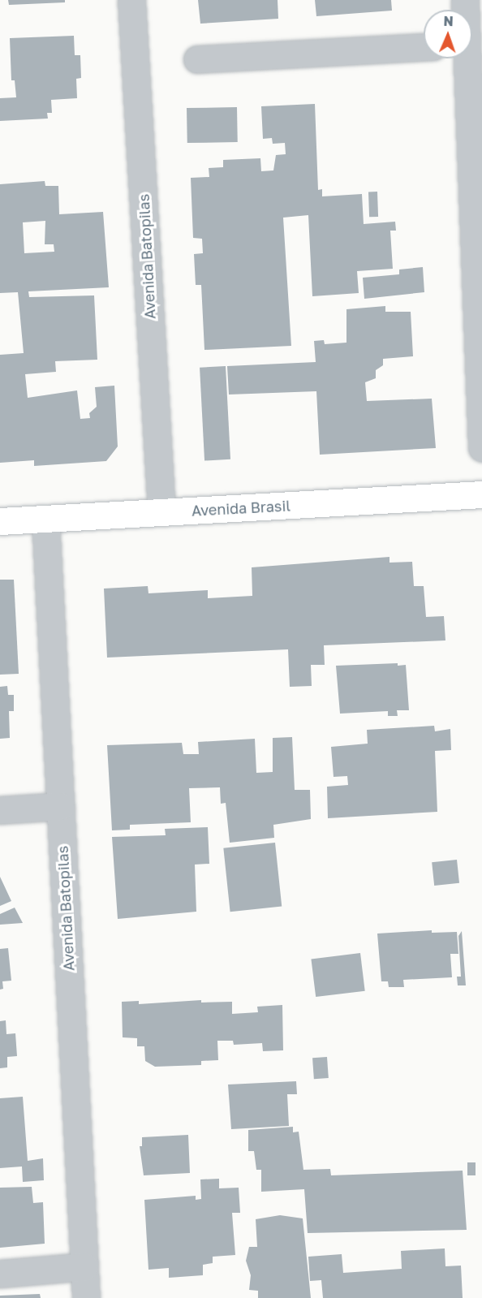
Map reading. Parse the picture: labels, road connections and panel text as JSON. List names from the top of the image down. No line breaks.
{"streets":{"main road":["Avenida Brasil"],"street":["Avenida Batopilas"]},"crossings":[["Avenida Batopilas","Avenida Brasil"]],"north":"top"}
